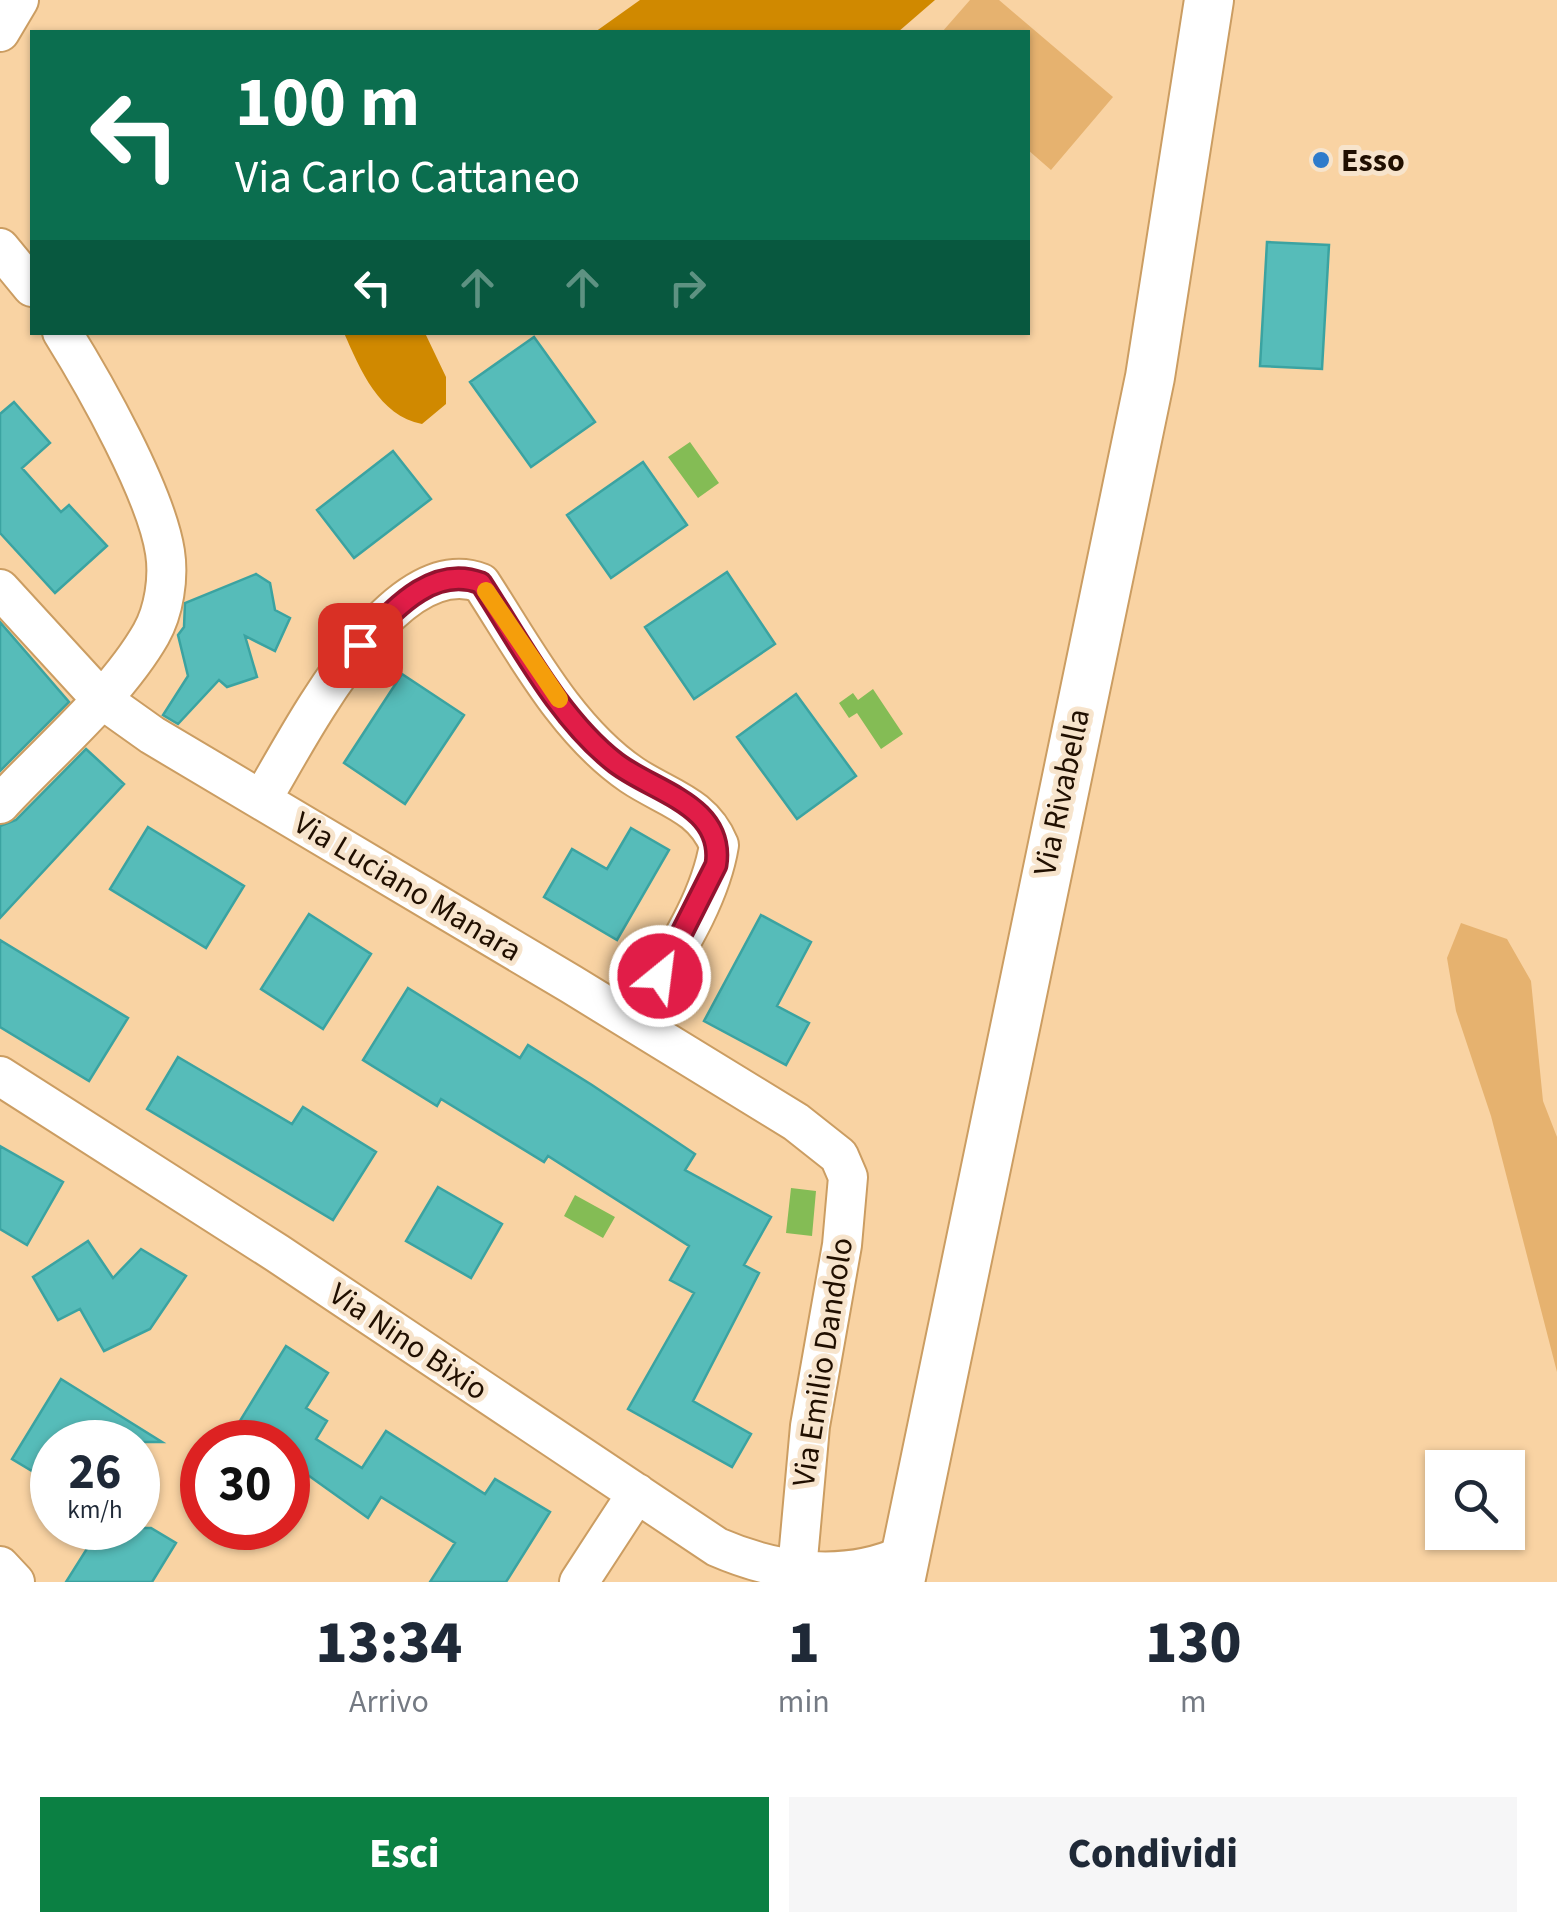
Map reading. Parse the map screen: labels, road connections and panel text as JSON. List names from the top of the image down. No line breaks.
{"streets":{"street":["Via Rivabella","Via Luciano Manara","Via Nino Bixio","Via Emilio Dandolo"]},"crossings":[["Via Rivabella","Via Nino Bixio"],["Via Luciano Manara","Via Emilio Dandolo"],["Via Nino Bixio","Via Emilio Dandolo"]],"places":["Esso"],"page":{"turn":["100 m","Via Carlo Cattaneo"],"speed":"26 km/h","limit":"30","eta":["13:34","Arrivo","1","min","130","m"],"buttons":["Esci","Condividi"]}}
